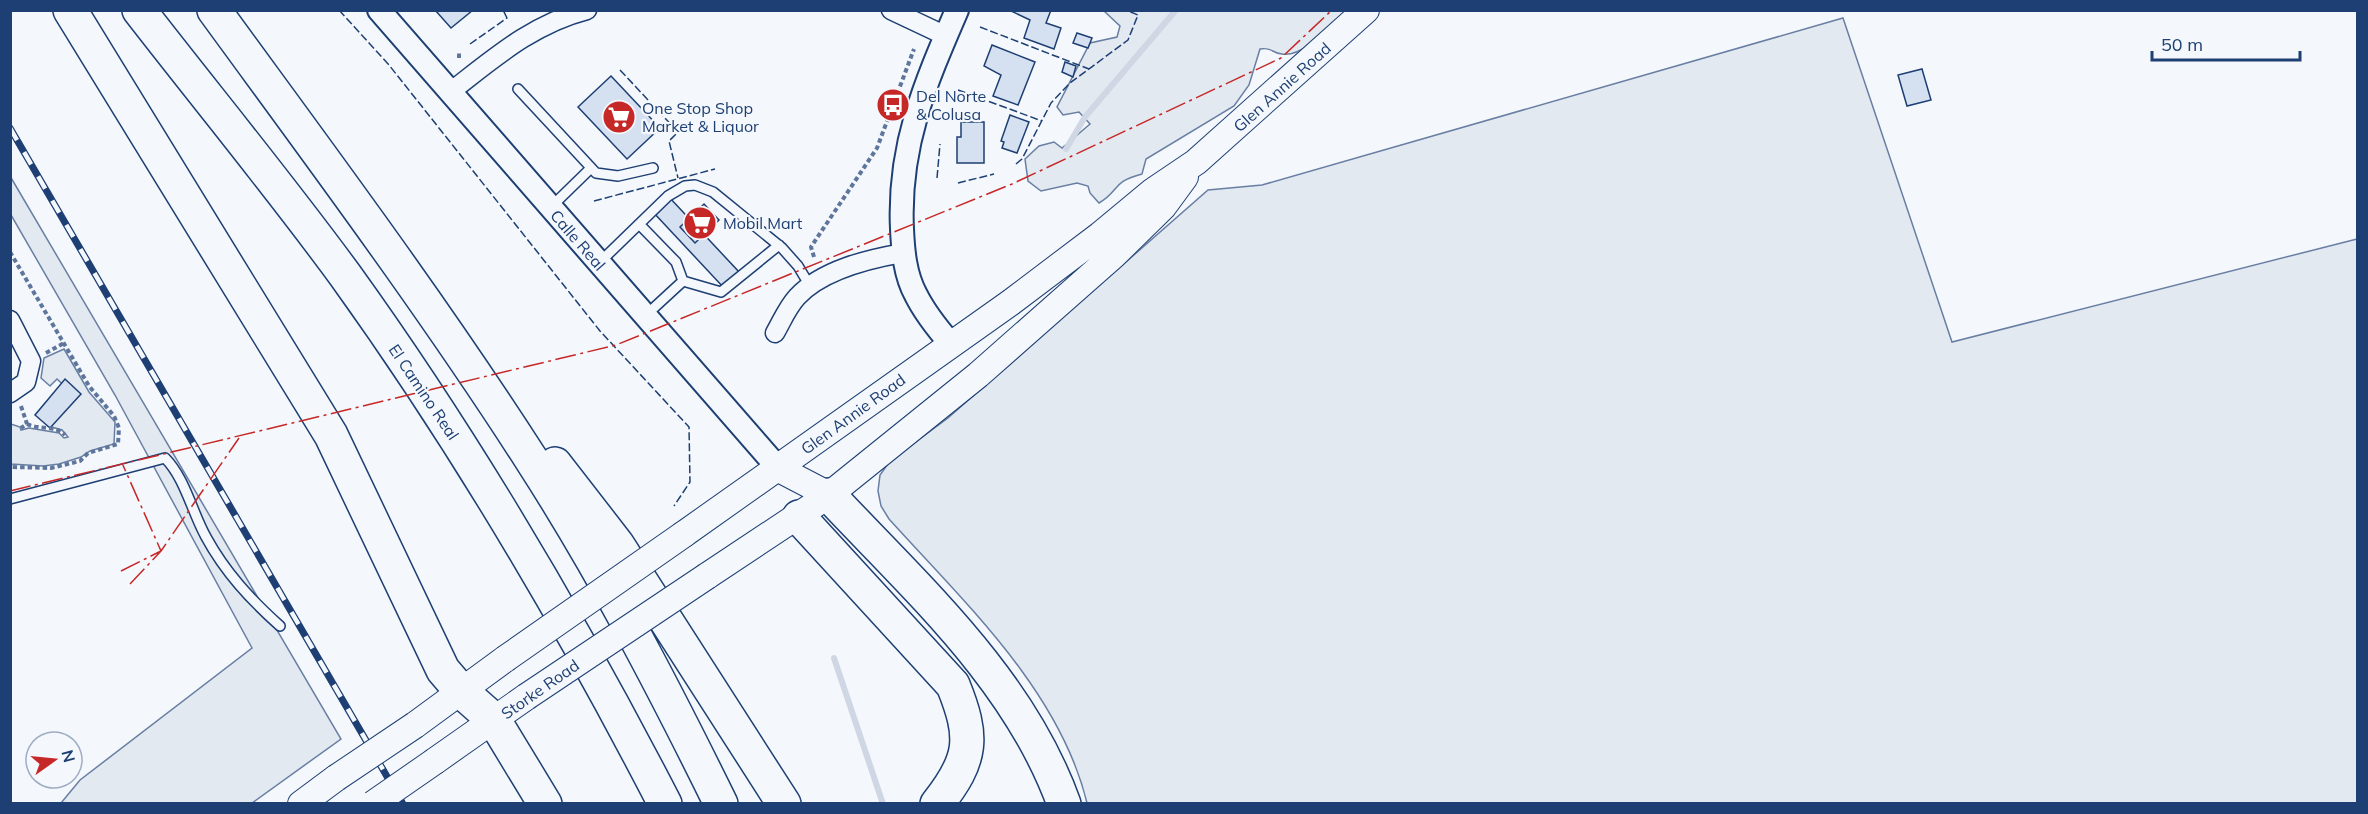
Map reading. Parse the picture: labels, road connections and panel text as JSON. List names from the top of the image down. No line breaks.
{"streets":{"highway":["El Camino Real"],"main road":["Glen Annie Road","Storke Road"],"street":["Calle Real"]},"crossings":[["Glen Annie Road","Calle Real"],["Glen Annie Road","Storke Road"]],"places":{"bus stop":["Del Norte & Colusa"],"supermarket":["One Stop Shop Market & Liquor","Mobil Mart"]},"scale_bar":"50 m","north":"right"}
